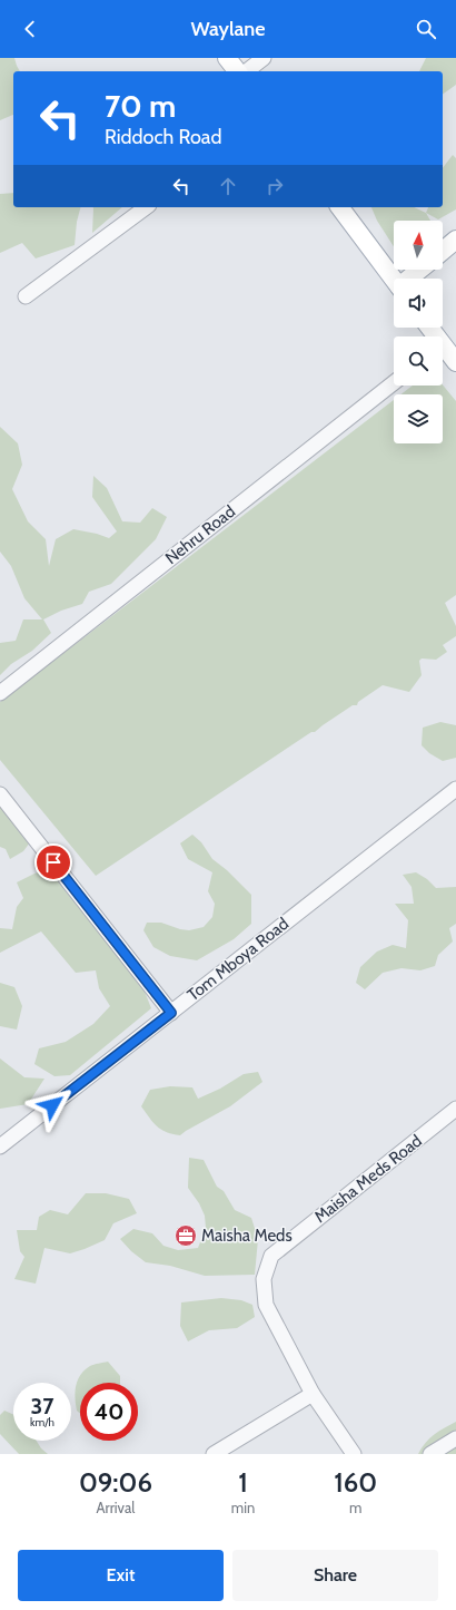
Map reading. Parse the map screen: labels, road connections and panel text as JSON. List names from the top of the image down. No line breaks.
{"streets":{"street":["Nehru Road","Tom Mboya Road","Maisha Meds Road"]},"places":{"office":["Maisha Meds"]},"north":"top","page":{"header":"Waylane","turn":["70 m","Riddoch Road"],"speed":"37 km/h","limit":"40","eta":["09:06","Arrival","1","min","160","m"],"buttons":["Exit","Share"]}}
